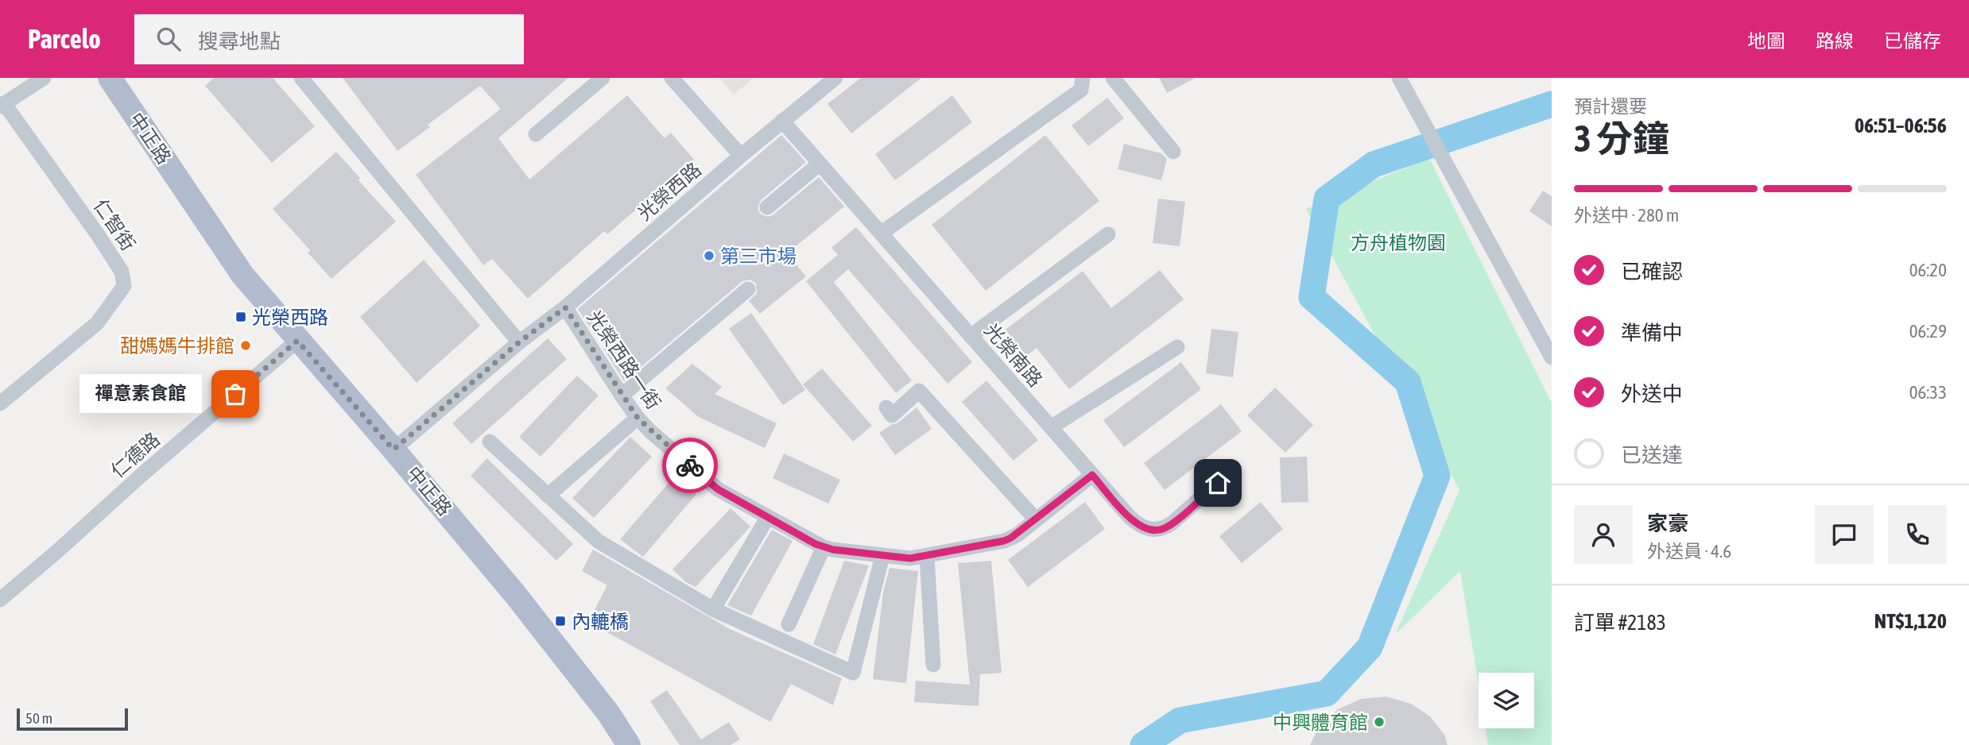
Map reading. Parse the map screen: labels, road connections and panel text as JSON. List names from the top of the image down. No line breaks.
{"streets":{"main road":["中正路"],"street":["光榮西路","仁智街","光榮南路","光榮西路一街","仁德路"]},"crossings":[["中正路","光榮西路"],["中正路","仁德路"],["光榮西路","光榮南路"],["光榮西路","光榮西路一街"],["光榮南路","光榮西路一街"]],"parks":["方舟植物園"],"places":{"other":["第三市場","甜媽媽牛排館","禪意素食館","中興體育館"],"transit":["光榮西路","內轆橋"]},"scale_bar":"50 m","page":{"header":"Parcelo","search":"搜尋地點","nav":["地圖","路線","已儲存"],"heading":["3 分鐘","預計還要","06:51–06:56"],"panel":["家豪","外送員 · 4.6","訂單 #2183","NT$1,120"],"bar":"外送中 · 280 m","list":[["已確認","06:20"],["準備中","06:29"],["外送中","06:33"],"已送達"],"bubble":"禪意素食館","scale":"50 m"}}
